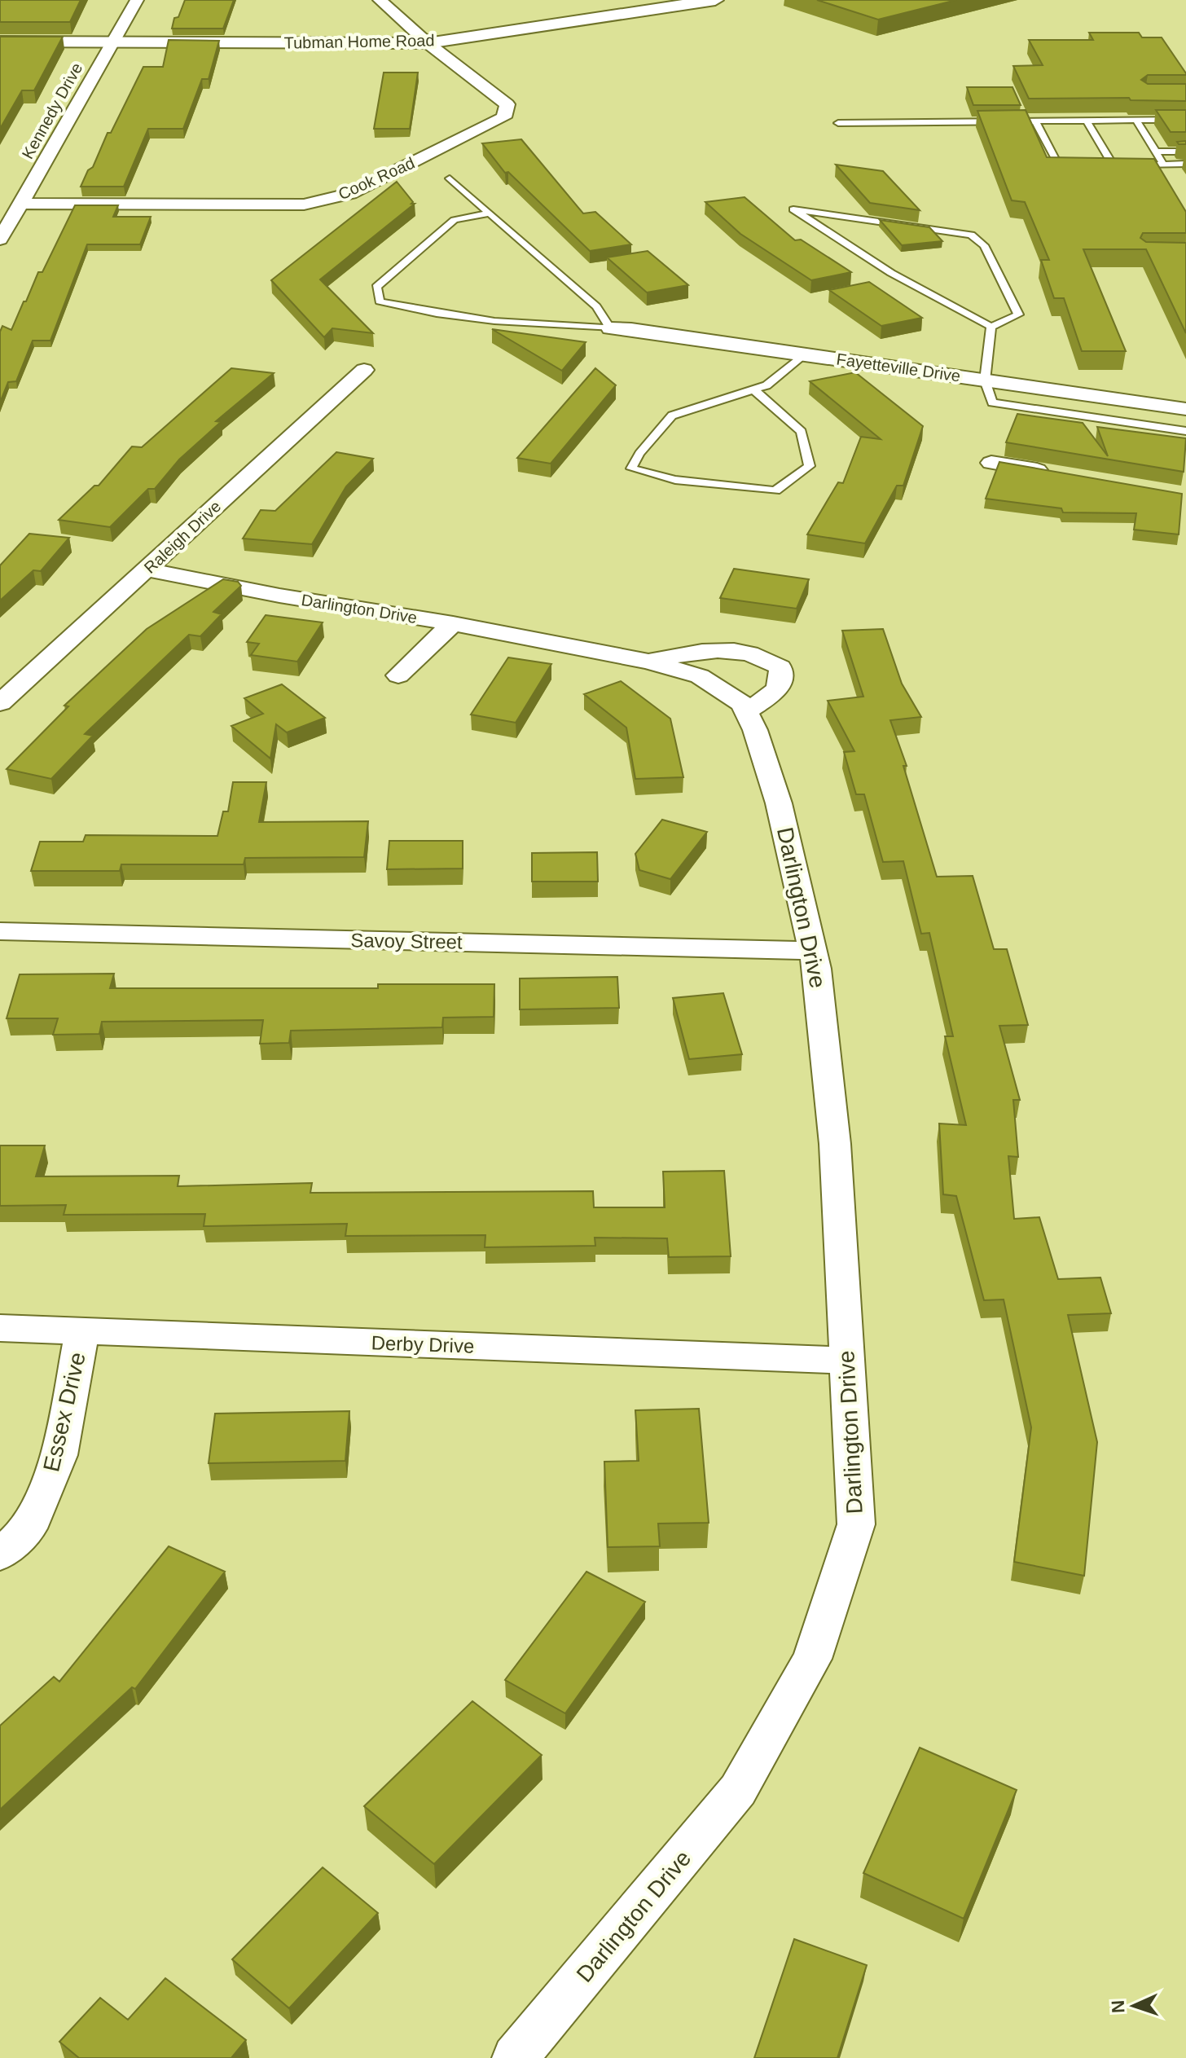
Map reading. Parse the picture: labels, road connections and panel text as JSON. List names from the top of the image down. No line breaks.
{"streets":{"street":["Tubman Home Road","Kennedy Drive","Cook Road","Fayetteville Drive","Raleigh Drive","Darlington Drive","Savoy Street","Derby Drive","Essex Drive"]},"crossings":[["Tubman Home Road","Kennedy Drive"],["Tubman Home Road","Cook Road"],["Kennedy Drive","Cook Road"],["Raleigh Drive","Darlington Drive"],["Darlington Drive","Savoy Street"],["Darlington Drive","Derby Drive"],["Derby Drive","Essex Drive"]],"north":"left"}
